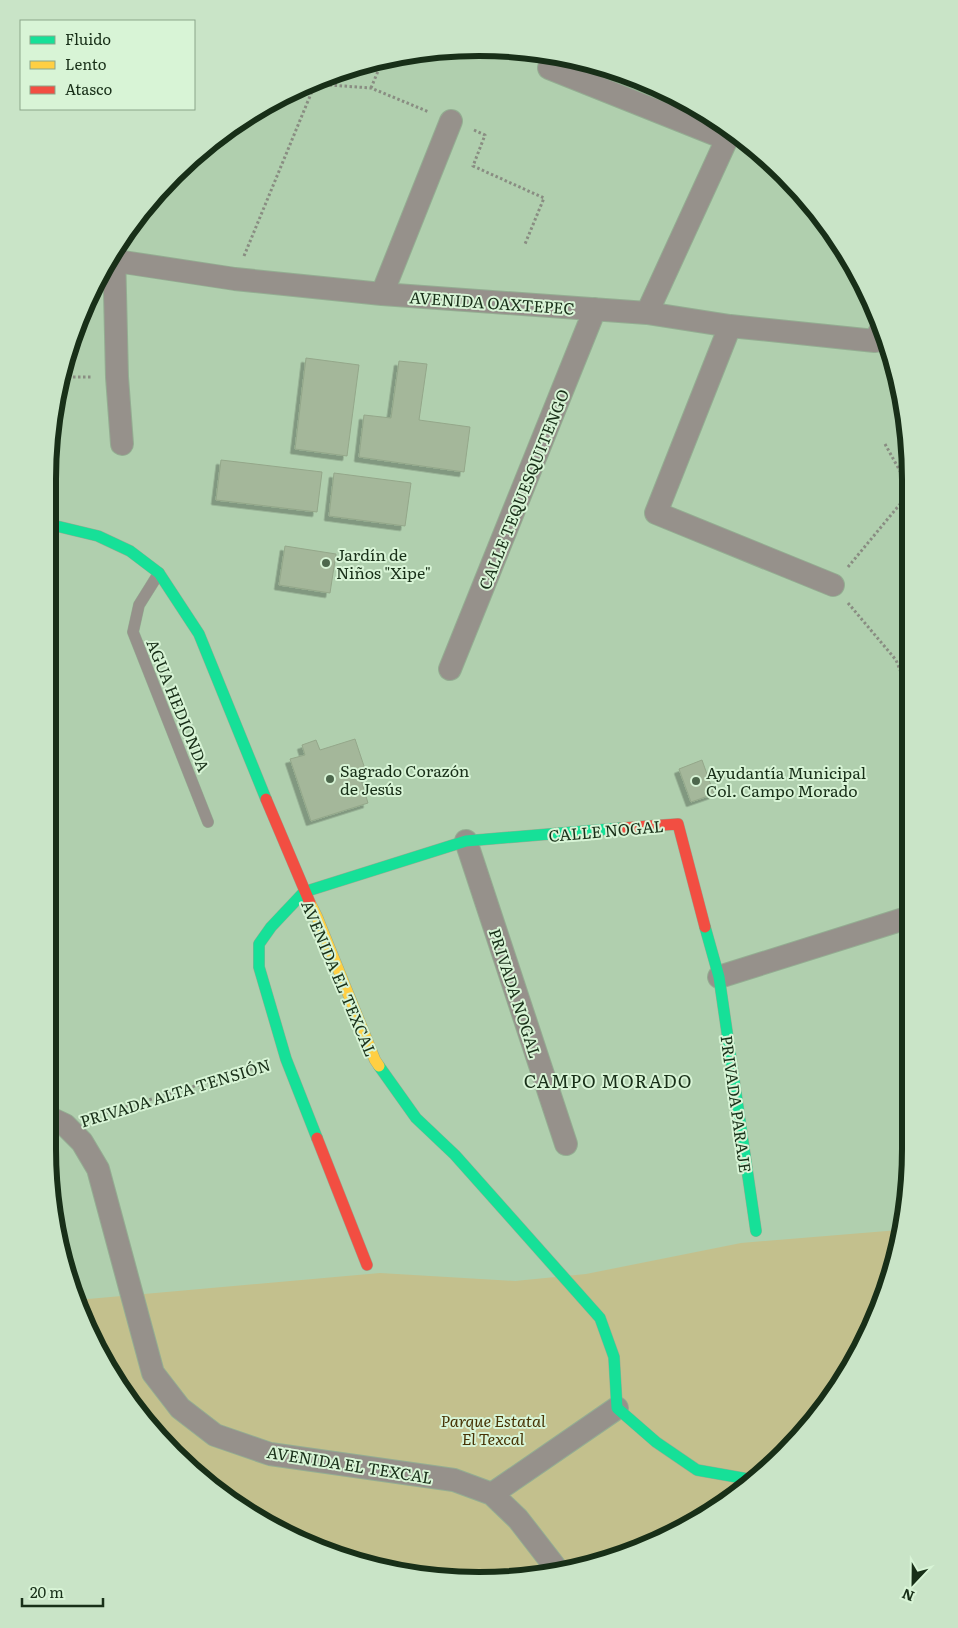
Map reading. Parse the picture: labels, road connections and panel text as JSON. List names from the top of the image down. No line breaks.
{"streets":{"street":["AVENIDA OAXTEPEC","CALLE TEQUESQUITENGO","CALLE NOGAL","AVENIDA EL TEXCAL","PRIVADA NOGAL","PRIVADA ALTA TENSIÓN","PRIVADA PARAJE"],"lane":["AGUA HEDIONDA"]},"crossings":[["AVENIDA OAXTEPEC","CALLE TEQUESQUITENGO"],["AGUA HEDIONDA","AVENIDA EL TEXCAL"],["CALLE NOGAL","AVENIDA EL TEXCAL"],["CALLE NOGAL","PRIVADA NOGAL"],["CALLE NOGAL","PRIVADA ALTA TENSIÓN"],["CALLE NOGAL","PRIVADA PARAJE"],["AVENIDA EL TEXCAL","PRIVADA ALTA TENSIÓN"]],"districts":["CAMPO MORADO"],"parks":["Parque Estatal El Texcal"],"places":["Jardín de Niños \"Xipe\"","Sagrado Corazón de Jesús","Ayudantía Municipal Col. Campo Morado"],"legend":["Fluido","Lento","Atasco"],"scale_bar":"20 m","north":"bottom"}
